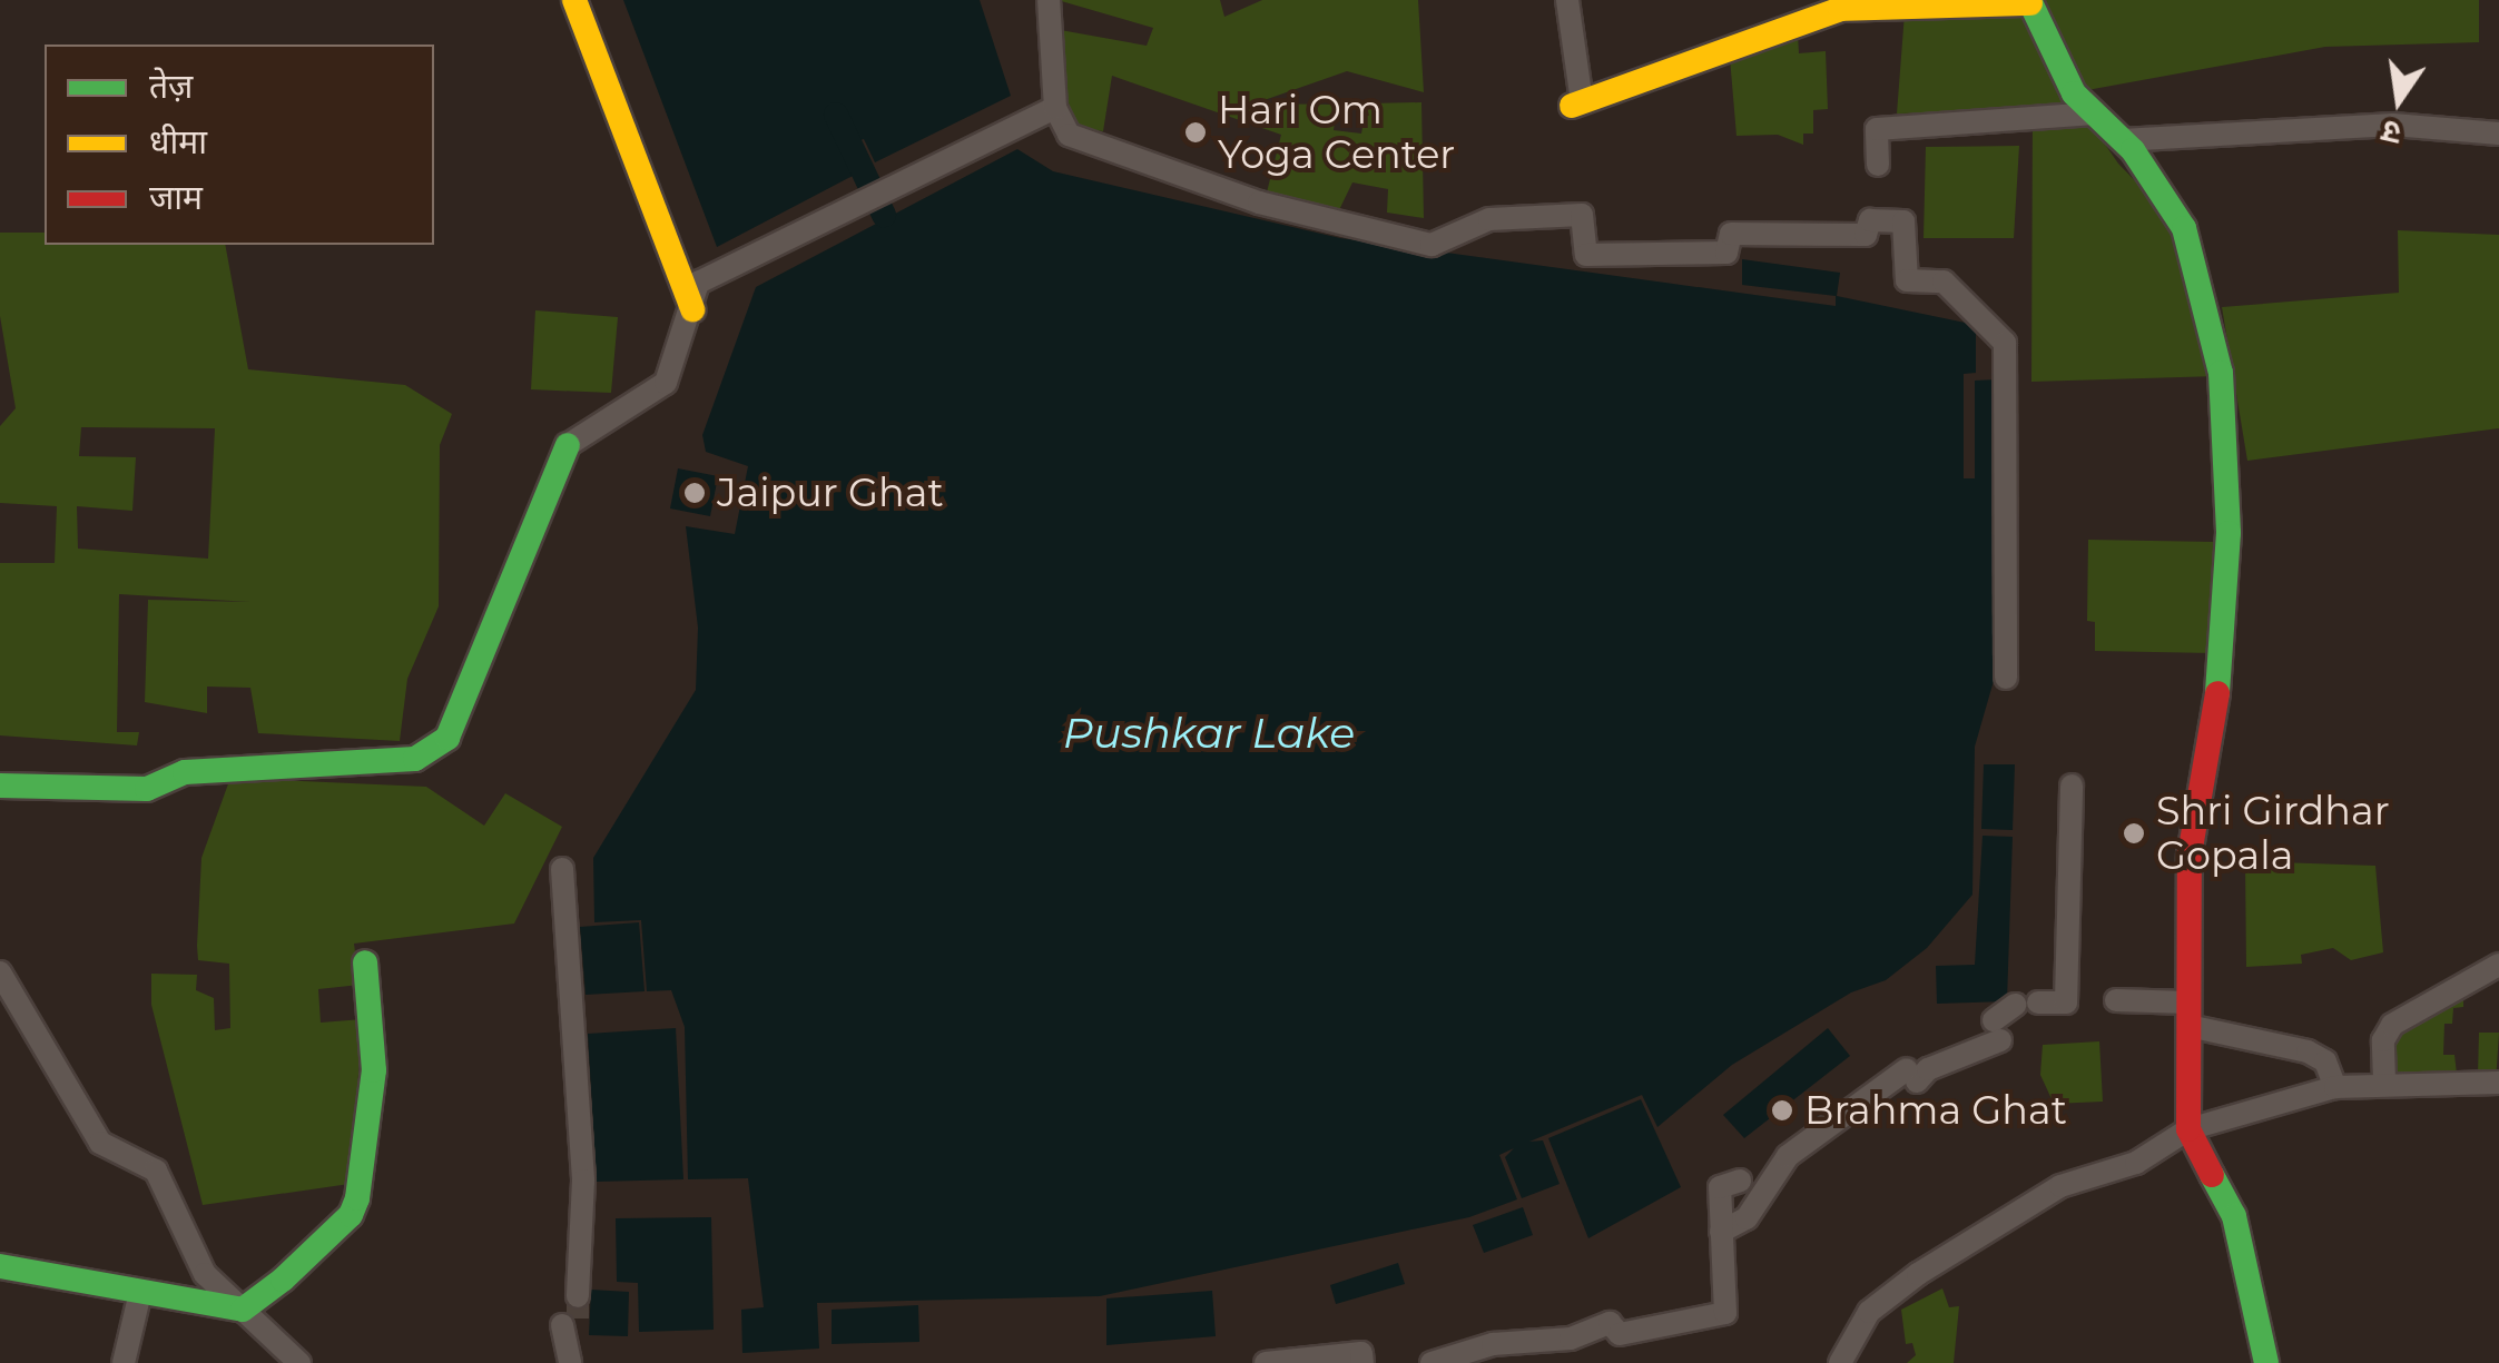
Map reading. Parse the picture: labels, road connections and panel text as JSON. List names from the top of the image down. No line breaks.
{"water":["Pushkar Lake"],"places":["Hari Om Yoga Center","Jaipur Ghat","Shri Girdhar Gopala","Brahma Ghat"],"legend":["तेज़","धीमा","जाम"],"north":"bottom"}
